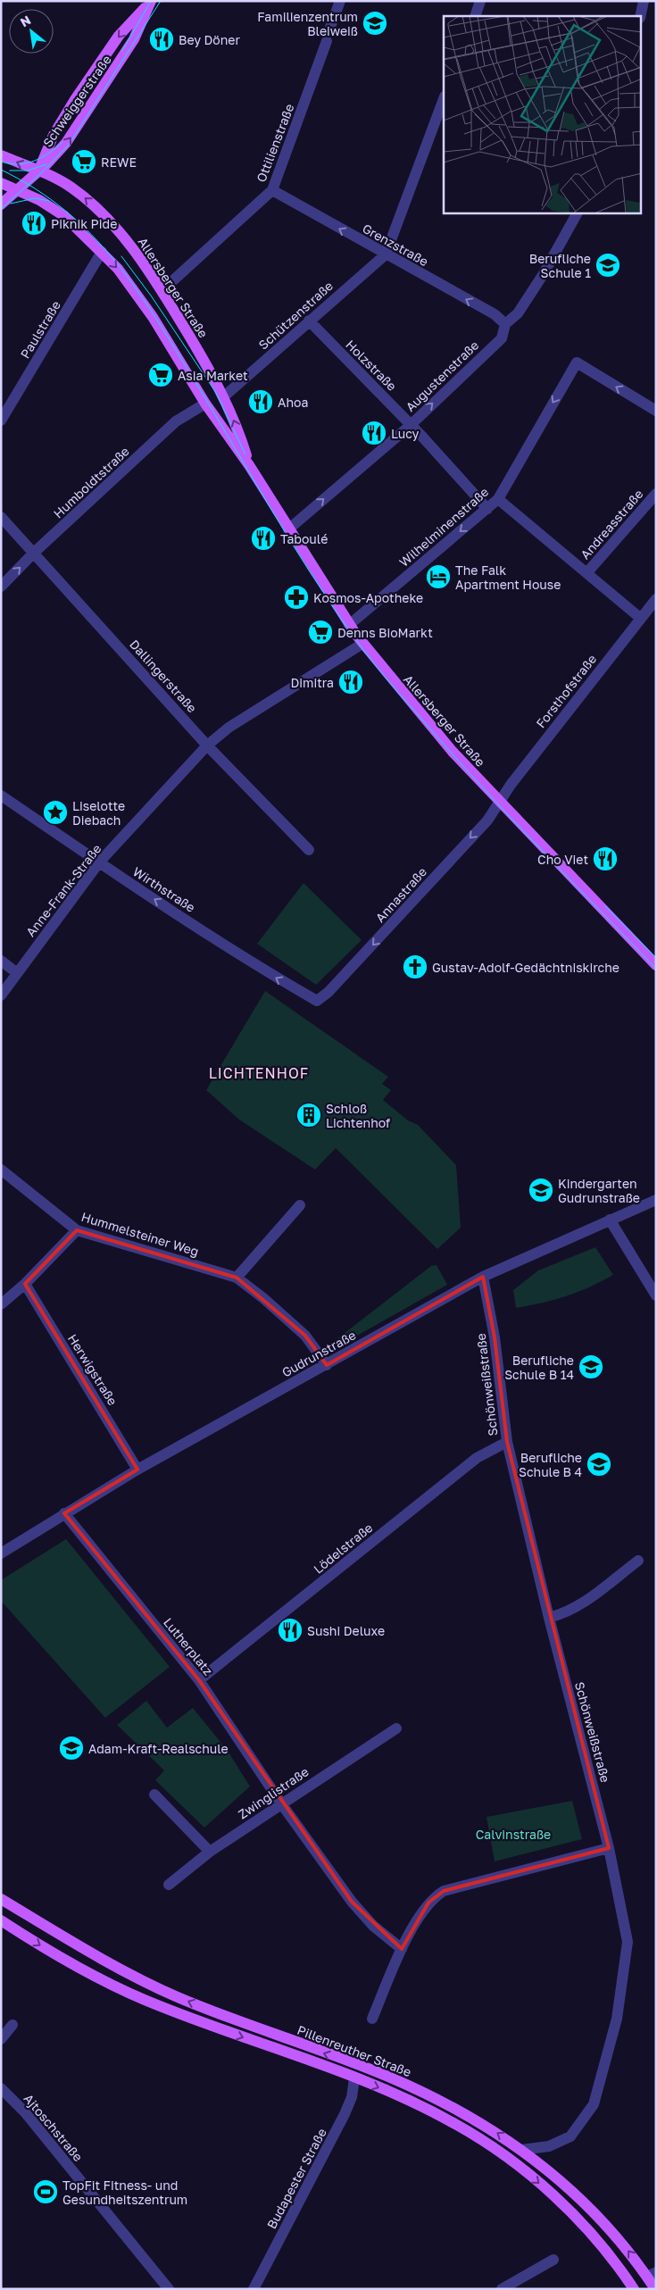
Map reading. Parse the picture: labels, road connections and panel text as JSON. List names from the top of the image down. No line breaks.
{"streets":{"main road":["Schweiggerstraße","Allersberger Straße","Pillenreuther Straße"],"street":["Ottilienstraße","Grenzstraße","Schützenstraße","Paulstraße","Holzstraße","Augustenstraße","Humboldtstraße","Andreasstraße","Wilhelminenstraße","Dallingerstraße","Forsthofstraße","Wirthstraße","Anne-Frank-Straße","Annastraße","Hummelsteiner Weg","Gudrunstraße","Herwigstraße","Schönweißstraße","Lödelstraße","Lutherplatz","Zwinglistraße","Ajtoschstraße","Budapester Straße"]},"crossings":[["Schweiggerstraße","Allersberger Straße"],["Ottilienstraße","Grenzstraße"],["Ottilienstraße","Allersberger Straße"],["Grenzstraße","Schützenstraße"],["Grenzstraße","Augustenstraße"],["Allersberger Straße","Schützenstraße"],["Allersberger Straße","Paulstraße"],["Allersberger Straße","Augustenstraße"],["Allersberger Straße","Humboldtstraße"],["Allersberger Straße","Wilhelminenstraße"],["Allersberger Straße","Forsthofstraße"],["Allersberger Straße","Anne-Frank-Straße"],["Allersberger Straße","Annastraße"],["Schützenstraße","Holzstraße"],["Holzstraße","Augustenstraße"],["Holzstraße","Wilhelminenstraße"],["Humboldtstraße","Dallingerstraße"],["Dallingerstraße","Anne-Frank-Straße"],["Forsthofstraße","Annastraße"],["Wirthstraße","Anne-Frank-Straße"],["Wirthstraße","Annastraße"],["Hummelsteiner Weg","Gudrunstraße"],["Gudrunstraße","Herwigstraße"],["Gudrunstraße","Schönweißstraße"],["Gudrunstraße","Lutherplatz"],["Schönweißstraße","Lödelstraße"],["Schönweißstraße","Pillenreuther Straße"],["Lödelstraße","Lutherplatz"],["Lutherplatz","Zwinglistraße"],["Pillenreuther Straße","Budapester Straße"]],"one_way":["Grenzstraße","Augustenstraße","Wilhelminenstraße","Wirthstraße","Annastraße"],"districts":["LICHTENHOF"],"parks":["Calvinstraße"],"places":{"school or university":["Familienzentrum Bleiweiß","Berufliche Schule 1","Kindergarten Gudrunstraße","Berufliche Schule B 14","Berufliche Schule B 4","Adam-Kraft-Realschule"],"restaurant":["Bey Döner","Piknik Pide","Ahoa","Lucy","Taboulé","Dimitra","Cho Viet","Sushi Deluxe"],"supermarket":["REWE","Asia Market","Denns BioMarkt"],"hotel":["The Falk Apartment House"],"pharmacy":["Kosmos-Apotheke"],"place":["Liselotte Diebach"],"church":["Gustav-Adolf-Gedächtniskirche"],"building":["Schloß Lichtenhof"],"sports":["TopFit Fitness- und Gesundheitszentrum"]},"north":"top left"}
